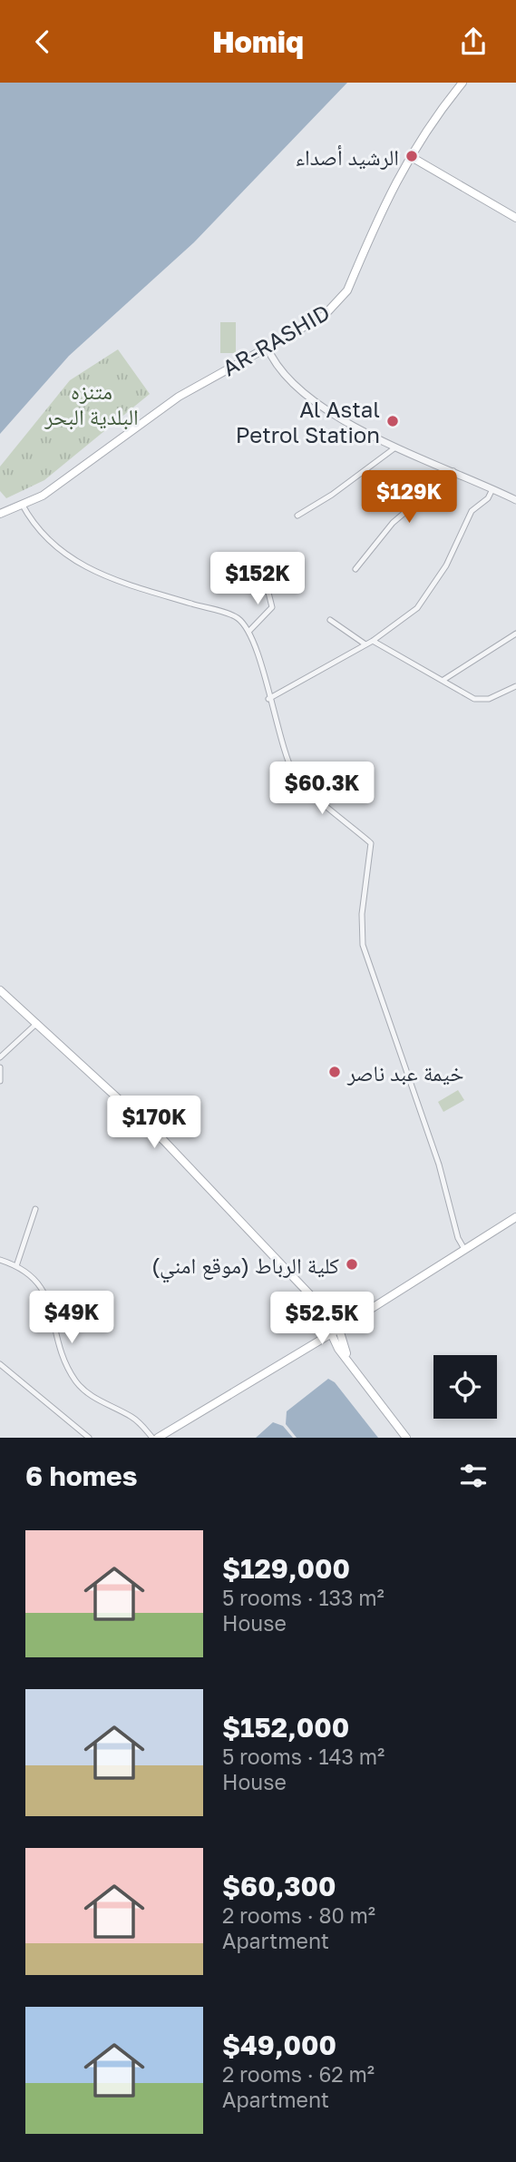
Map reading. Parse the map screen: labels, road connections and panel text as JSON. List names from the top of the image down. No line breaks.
{"streets":{"main road":["AR-RASHID"]},"parks":["متنزه البلدية البحر"],"places":["الرشيد أصداء","Al Astal Petrol Station","خيمة عبد ناصر","كلية الرباط (موقع امني)"],"page":{"header":"Homiq","price":["$129K","$152K","$60.3K","$170K","$49K","$52.5K"],"heading":"6 homes","list":[{"name":"$129,000","note":"5 rooms · 133 m² · House"},{"name":"$152,000","note":"5 rooms · 143 m² · House"},{"name":"$60,300","note":"2 rooms · 80 m² · Apartment"},{"name":"$49,000","note":"2 rooms · 62 m² · Apartment"}]}}
